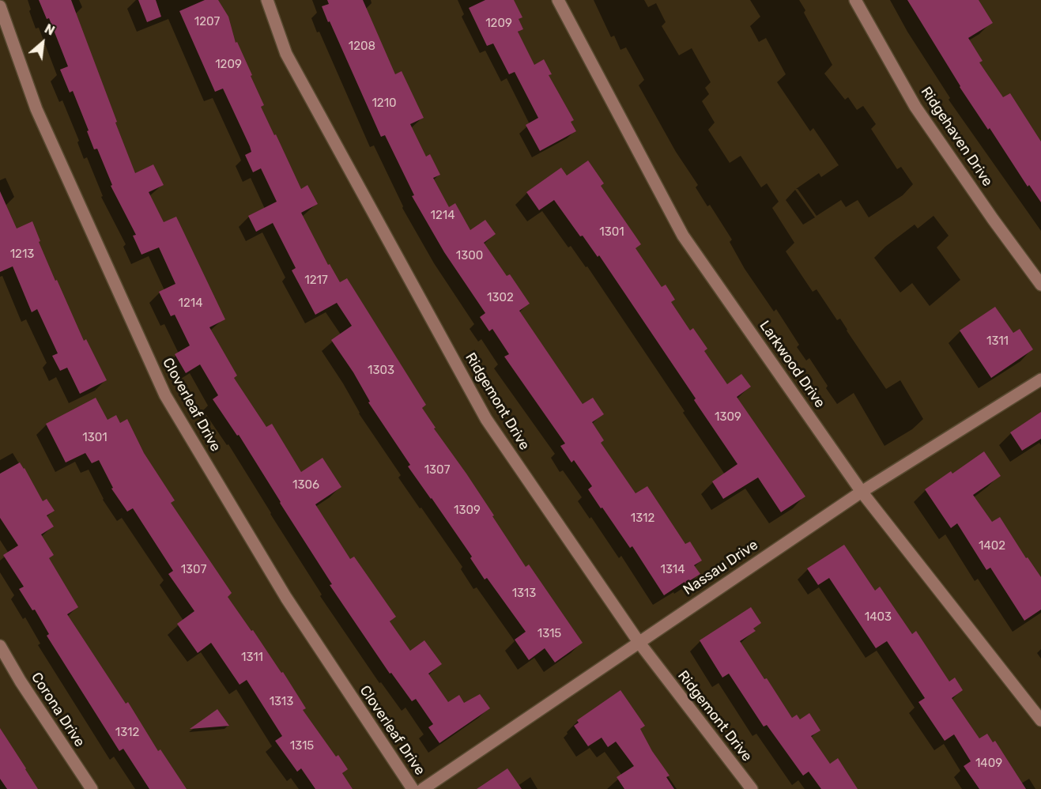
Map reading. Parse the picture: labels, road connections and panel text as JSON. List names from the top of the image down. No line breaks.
{"streets":{"street":["Ridgehaven Drive","Larkwood Drive","Ridgemont Drive","Cloverleaf Drive","Nassau Drive","Corona Drive"]},"crossings":[["Larkwood Drive","Nassau Drive"],["Ridgemont Drive","Nassau Drive"]],"house_numbers":["1207","1209","1208","1209","1210","1214","1301","1213","1300","1217","1302","1214","1311","1303","1309","1301","1307","1306","1309","1312","1402","1307","1314","1313","1403","1315","1311","1313","1312","1315","1409"],"north":"top right"}
